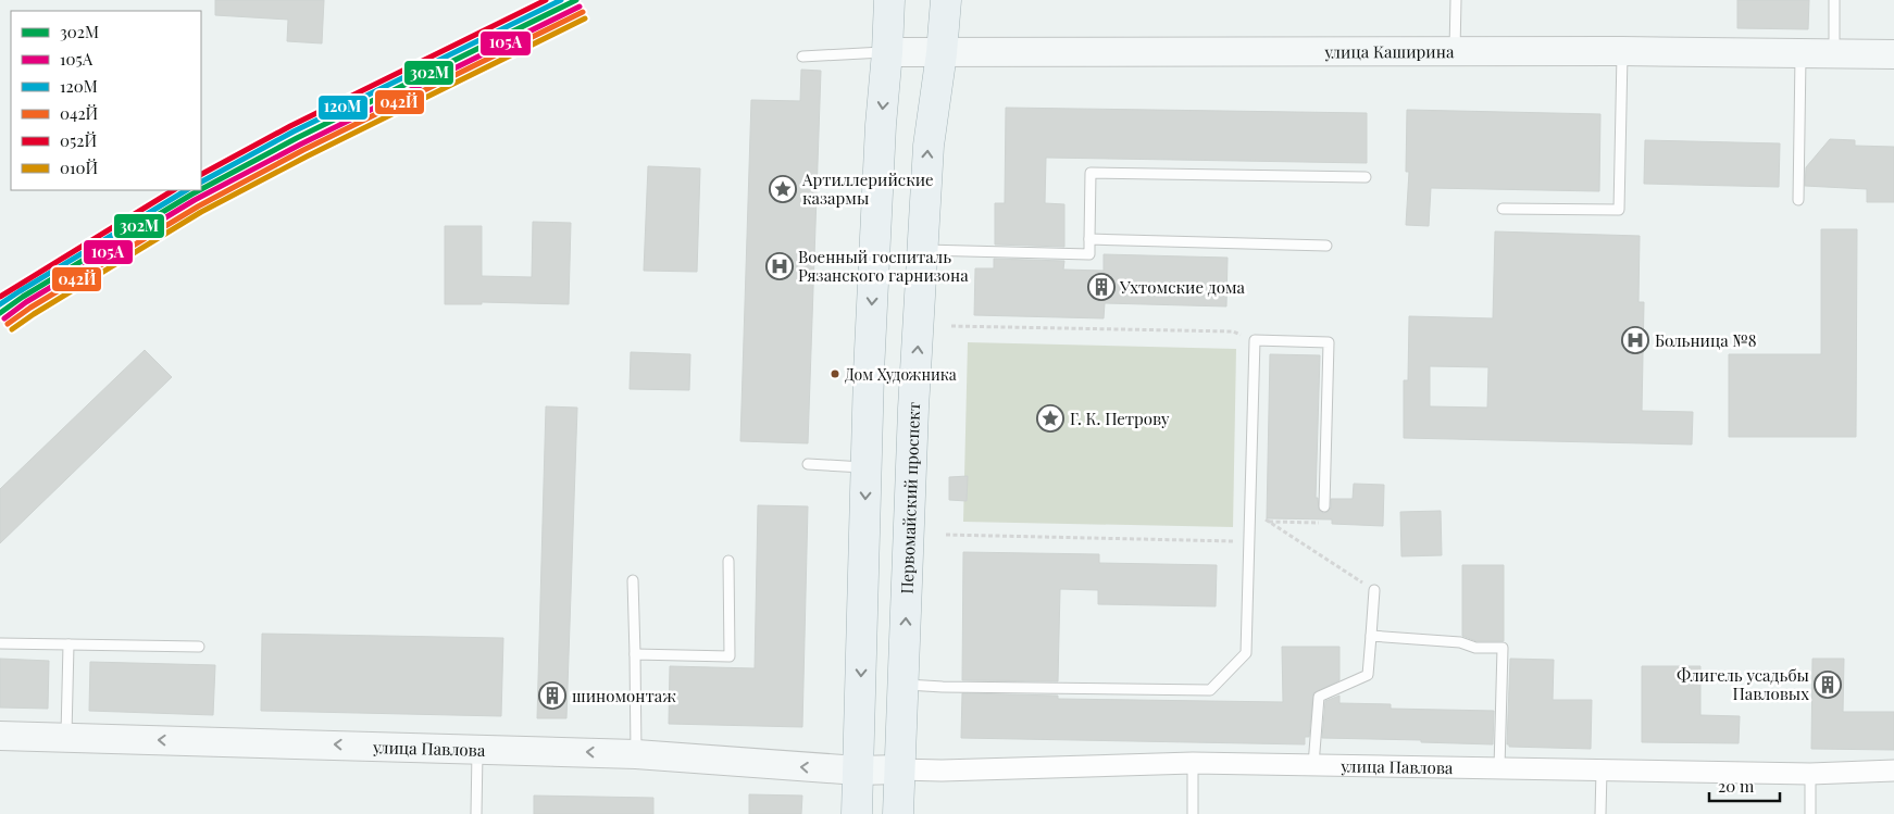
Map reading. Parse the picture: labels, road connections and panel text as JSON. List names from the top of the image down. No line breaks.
{"streets":{"main road":["улица Каширина","Первомайский проспект","улица Павлова"]},"crossings":[["улица Каширина","Первомайский проспект"],["Первомайский проспект","улица Павлова"]],"one_way":["улица Павлова"],"places":{"place":["Артиллерийские казармы","Г. К. Петрову"],"hospital":["Военный госпиталь Рязанского гарнизона","Больница №8"],"building":["Ухтомские дома","Флигель усадьбы Павловых","шиномонтаж"],"other":["Дом Художника"]},"lines":["transit line 302М","transit line 120М","transit line 052Й","transit line 105А","transit line 042Й","transit line 010Й"],"legend":["302М","105А","120М","042Й","052Й","010Й"],"scale_bar":"20 m"}
